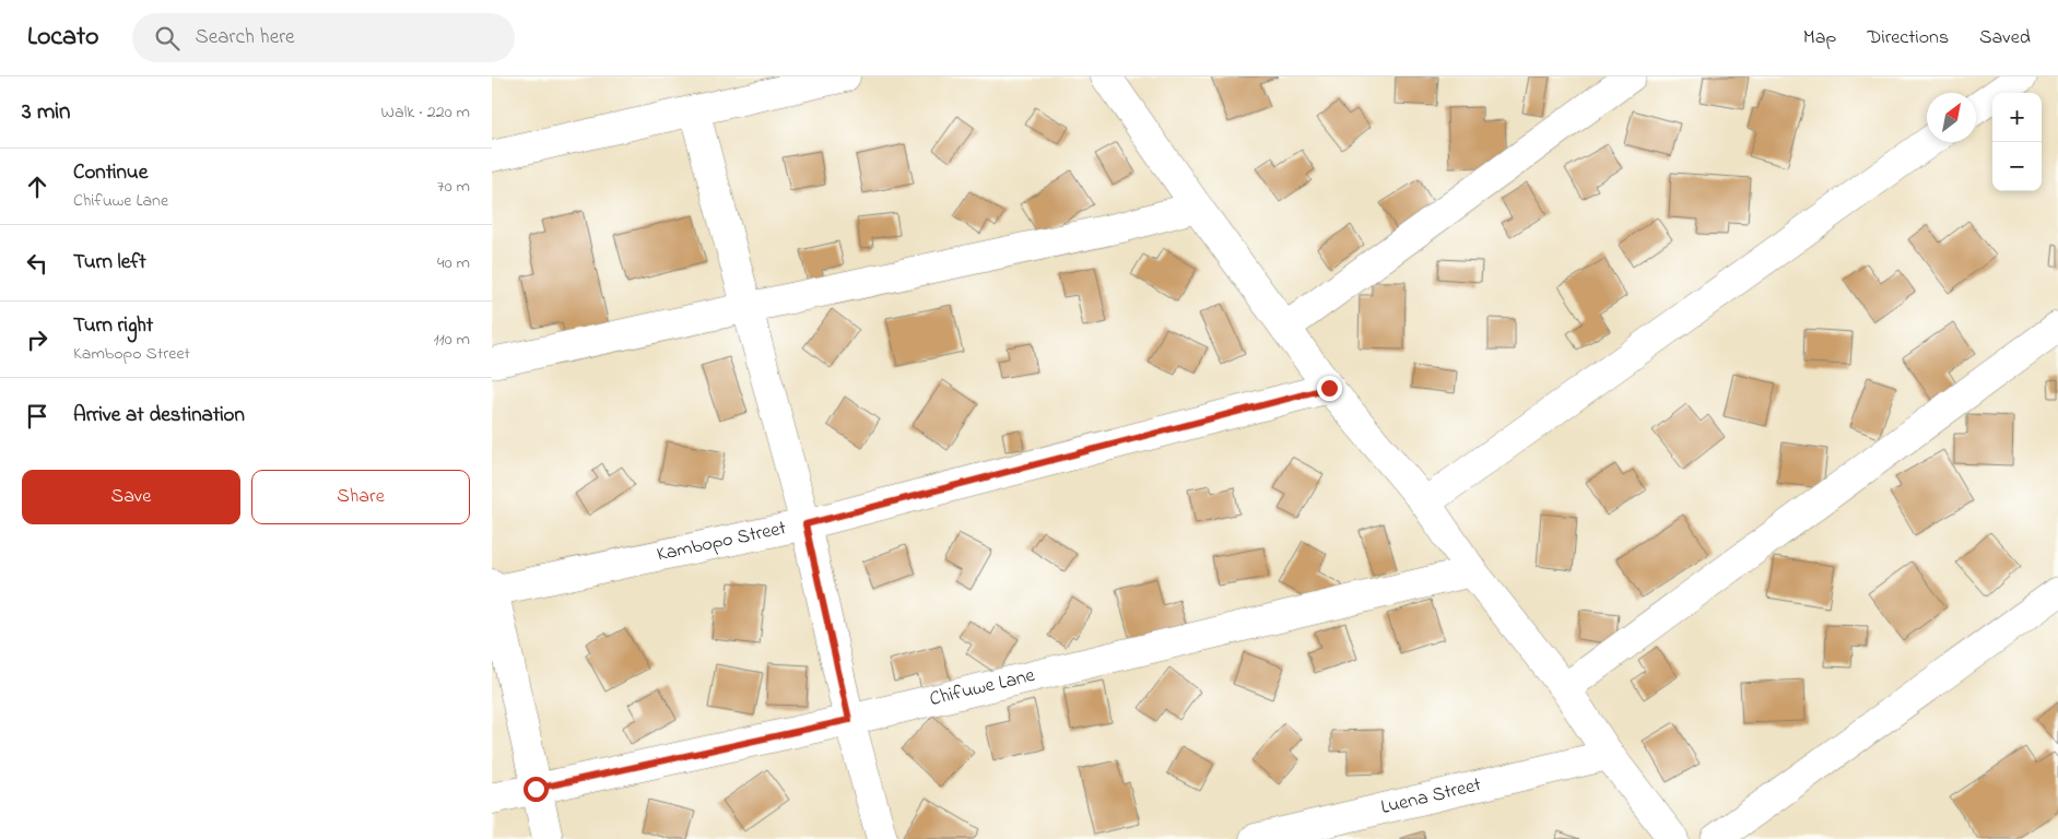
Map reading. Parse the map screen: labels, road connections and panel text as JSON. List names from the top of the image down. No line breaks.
{"streets":{"street":["Kambopo Street","Chifuwe Lane","Luena Street"]},"north":"top right","page":{"header":"Locato","search":"Search here","nav":["Map","Directions","Saved"],"heading":["3 min","Walk · 220 m"],"map_buttons":["+","−"],"list":[["Continue","Chifuwe Lane","70 m"],["Turn left","40 m"],["Turn right","Kambopo Street","110 m"],"Arrive at destination"],"buttons":["Save","Share"]}}
